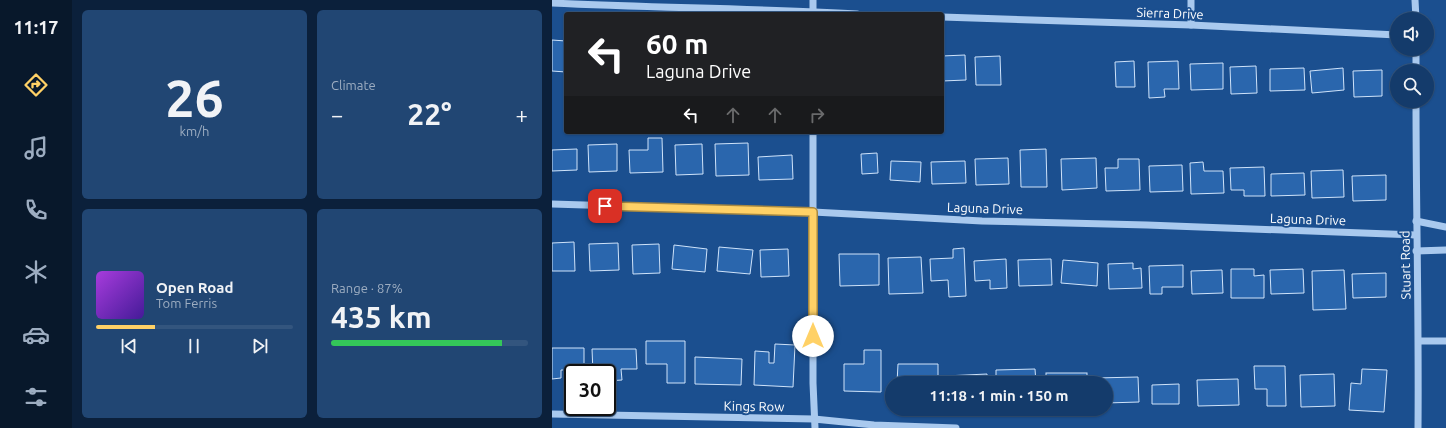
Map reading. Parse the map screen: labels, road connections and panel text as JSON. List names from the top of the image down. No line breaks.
{"streets":{"street":["Sierra Drive","Laguna Drive","Stuart Road","Kings Row"]},"crossings":[["Laguna Drive","Stuart Road"]],"page":{"tabs":"11:17","tile":[["26","km/h"],"Climate",["Range · 87%","435 km"]],"turn":["60 m","Laguna Drive"],"heat":["−","22°","+"],"song":["Open Road","Tom Ferris"],"limit":"30","trip":"11:18 · 1 min · 150 m"}}
